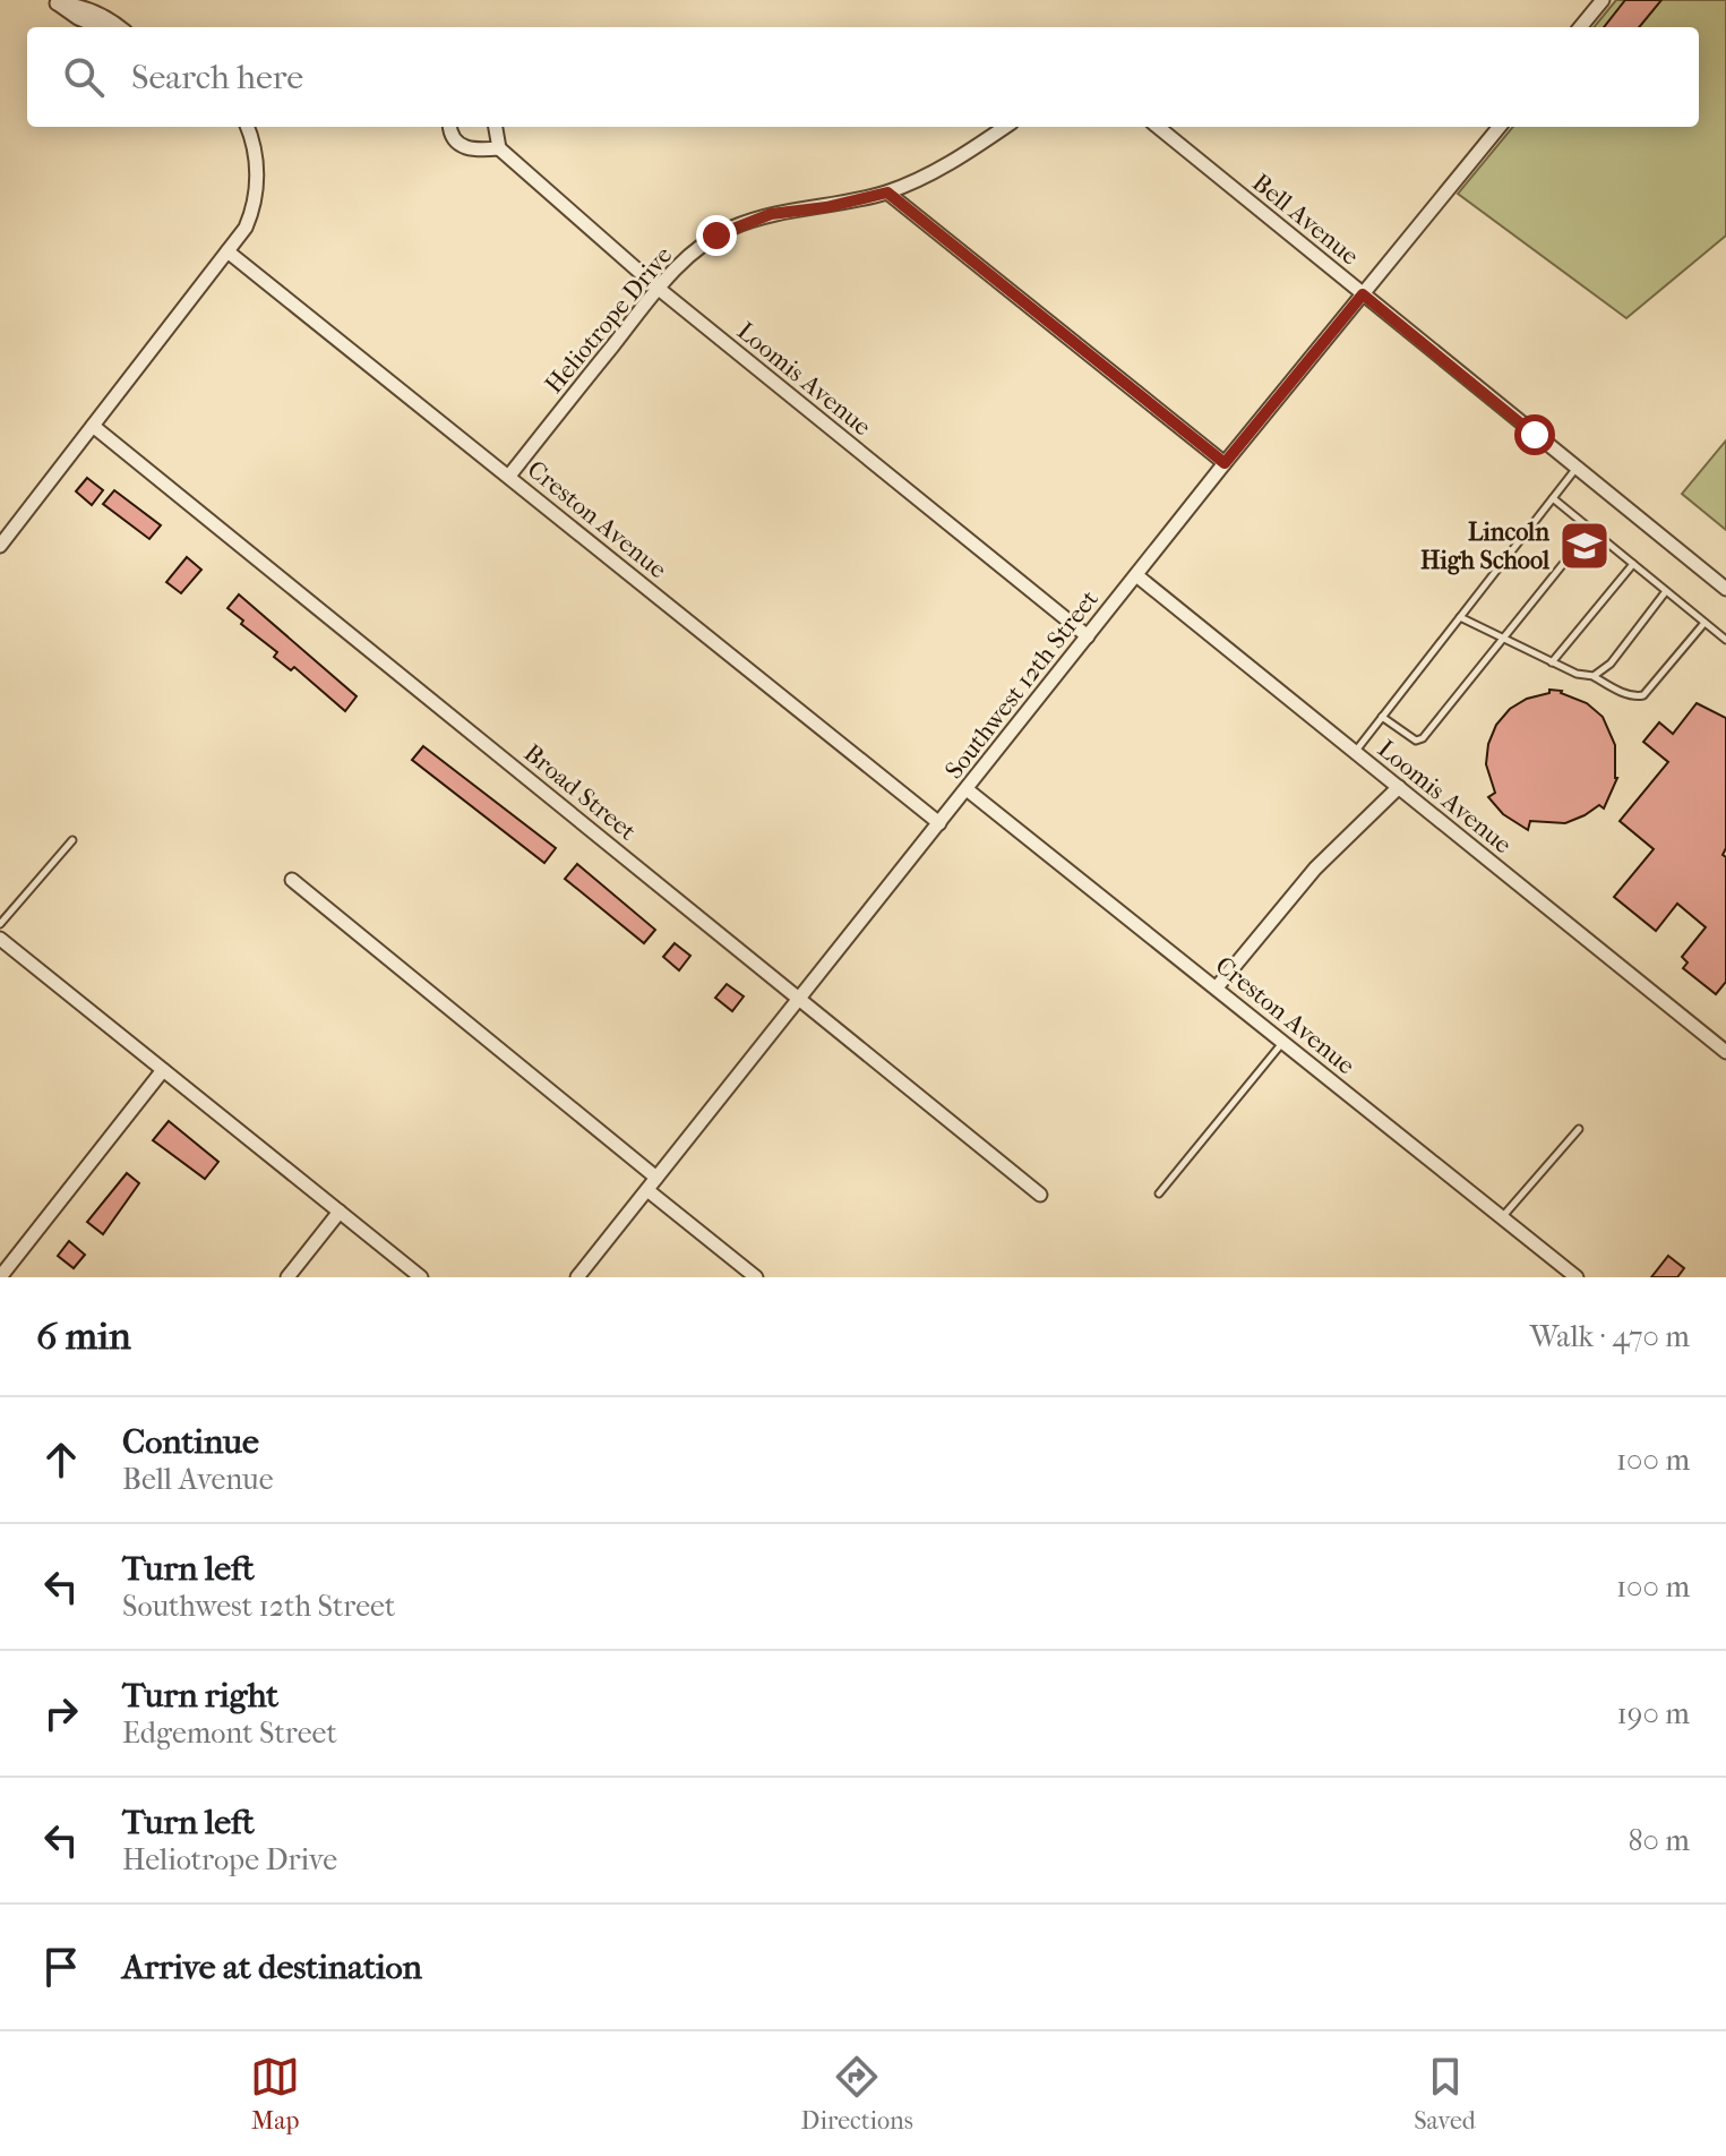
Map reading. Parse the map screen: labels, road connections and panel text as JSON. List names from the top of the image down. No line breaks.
{"streets":{"street":["Bell Avenue","Heliotrope Drive","Loomis Avenue","Creston Avenue","Southwest 12th Street","Broad Street"]},"crossings":[["Bell Avenue","Southwest 12th Street"],["Heliotrope Drive","Loomis Avenue"],["Heliotrope Drive","Creston Avenue"],["Loomis Avenue","Southwest 12th Street"],["Creston Avenue","Southwest 12th Street"],["Southwest 12th Street","Broad Street"]],"places":{"school or university":["Lincoln High School"]},"page":{"search":"Search here","heading":["6 min","Walk · 470 m"],"list":[["Continue","Bell Avenue","100 m"],["Turn left","Southwest 12th Street","100 m"],["Turn right","Edgemont Street","190 m"],["Turn left","Heliotrope Drive","80 m"],"Arrive at destination"],"nav":["Map","Directions","Saved"]}}
